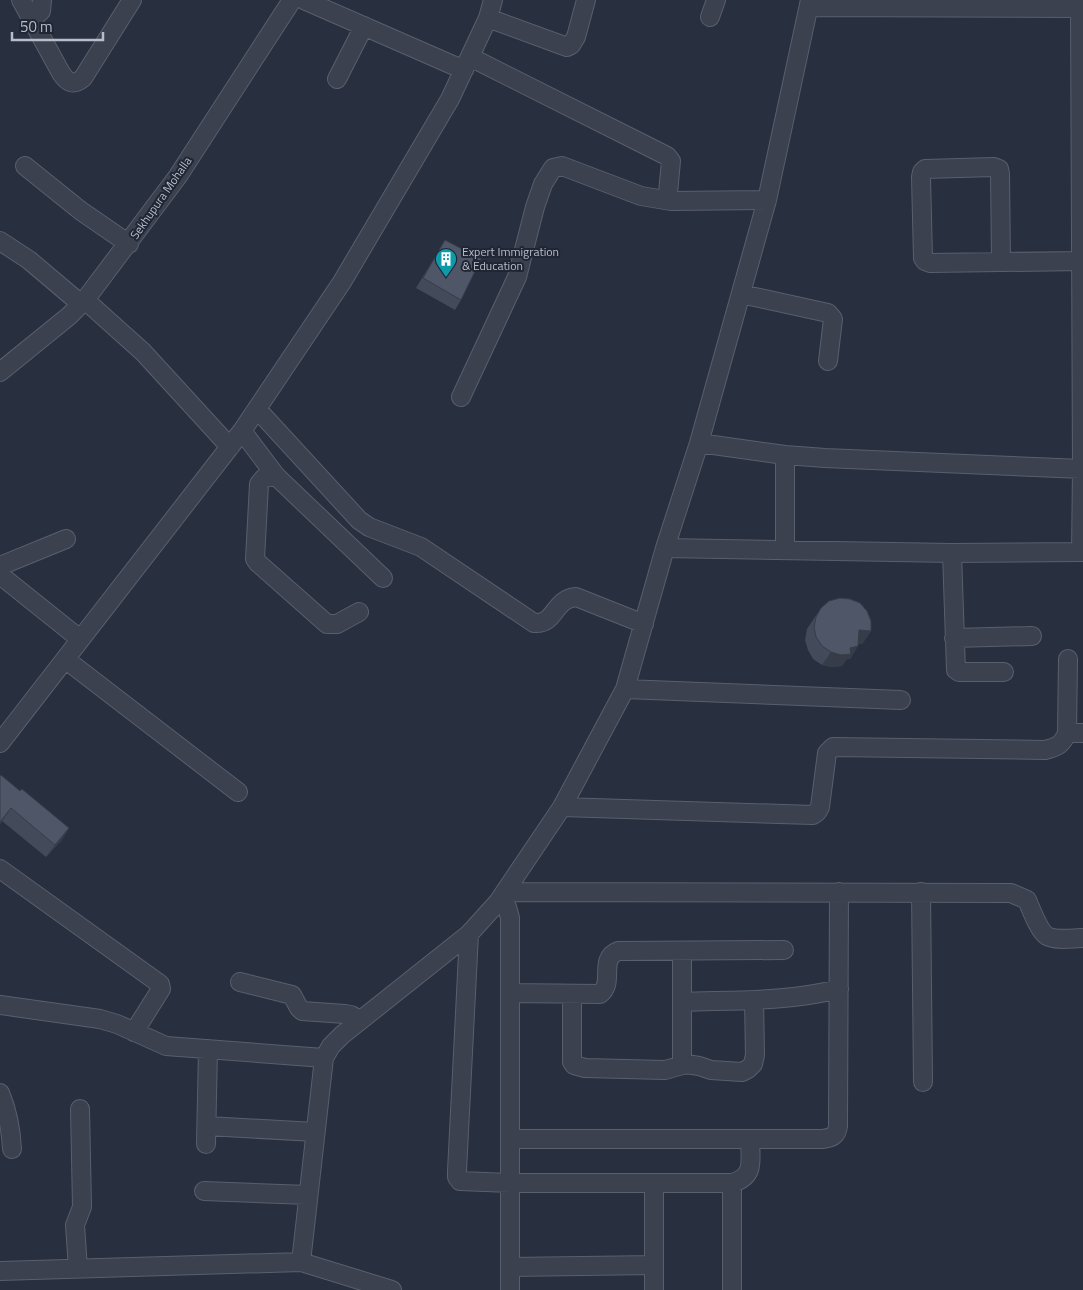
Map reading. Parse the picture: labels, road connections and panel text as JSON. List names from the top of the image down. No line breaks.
{"streets":{"street":["Sekhupura Mohalla"]},"places":{"building":["Expert Immigration & Education"]},"scale_bar":"50 m"}
